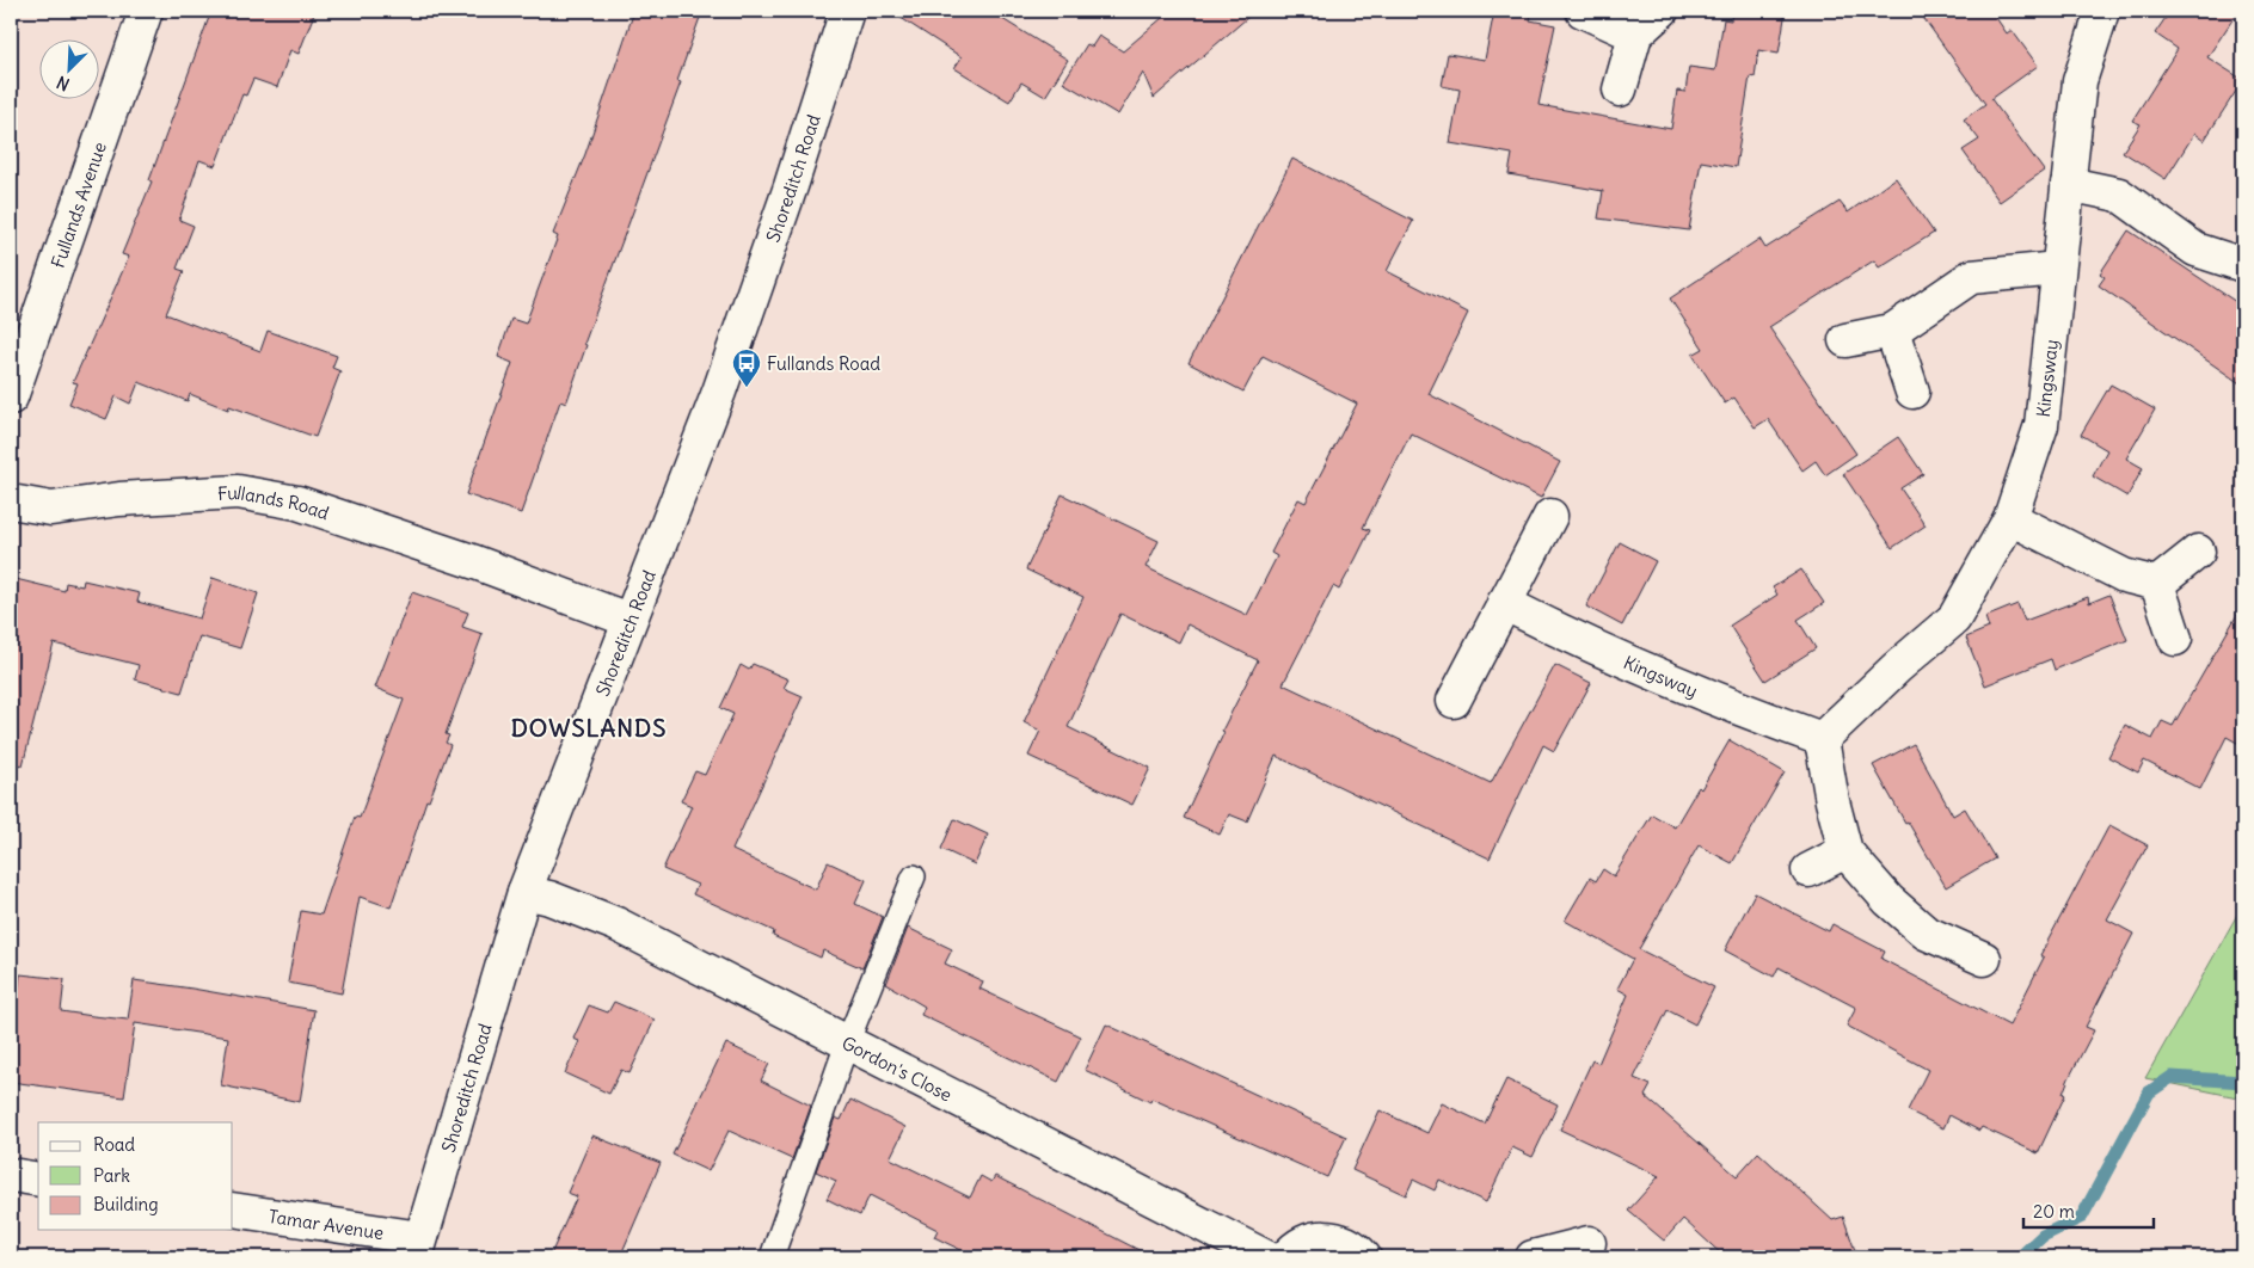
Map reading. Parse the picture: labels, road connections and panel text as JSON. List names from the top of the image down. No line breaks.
{"streets":{"street":["Shoreditch Road","Fullands Avenue","Kingsway","Fullands Road","Gordon's Close","Tamar Avenue"]},"crossings":[["Shoreditch Road","Fullands Road"],["Shoreditch Road","Gordon's Close"],["Shoreditch Road","Tamar Avenue"]],"districts":["DOWSLANDS"],"places":{"bus stop":["Fullands Road"]},"legend":["Road","Park","Building"],"scale_bar":"20 m","north":"bottom left"}
